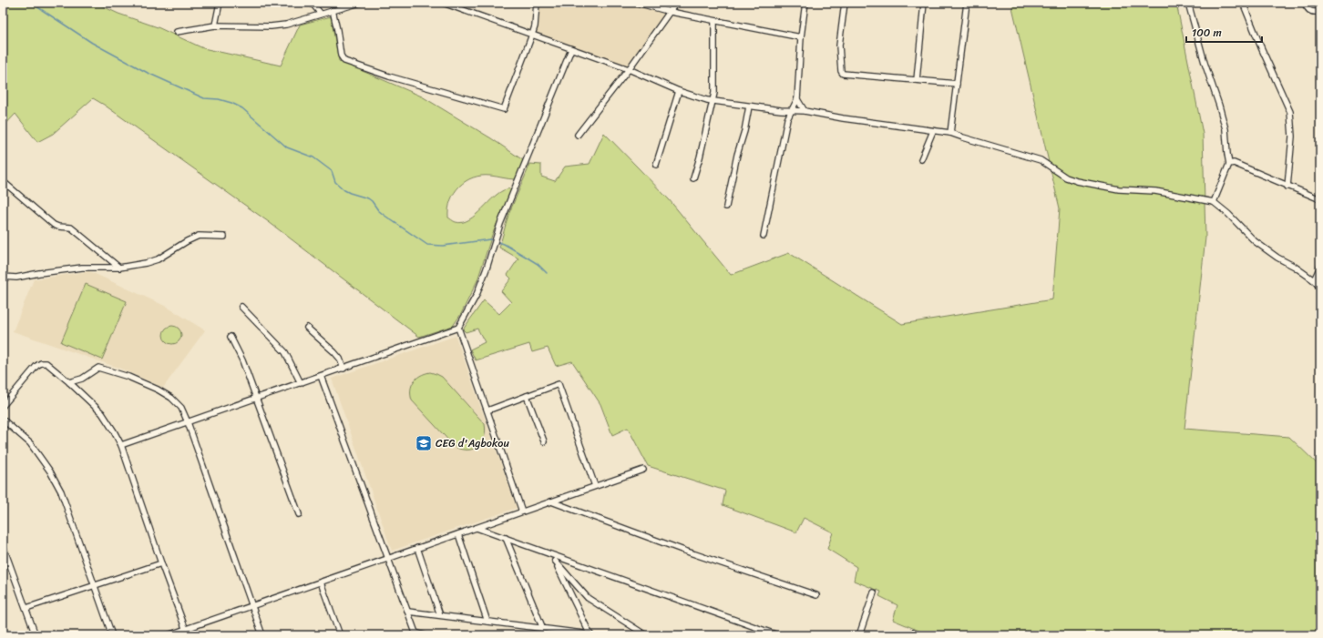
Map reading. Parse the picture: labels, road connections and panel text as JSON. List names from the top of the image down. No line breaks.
{"places":{"school or university":["CEG d'Agbokou"]},"scale_bar":"100 m"}
